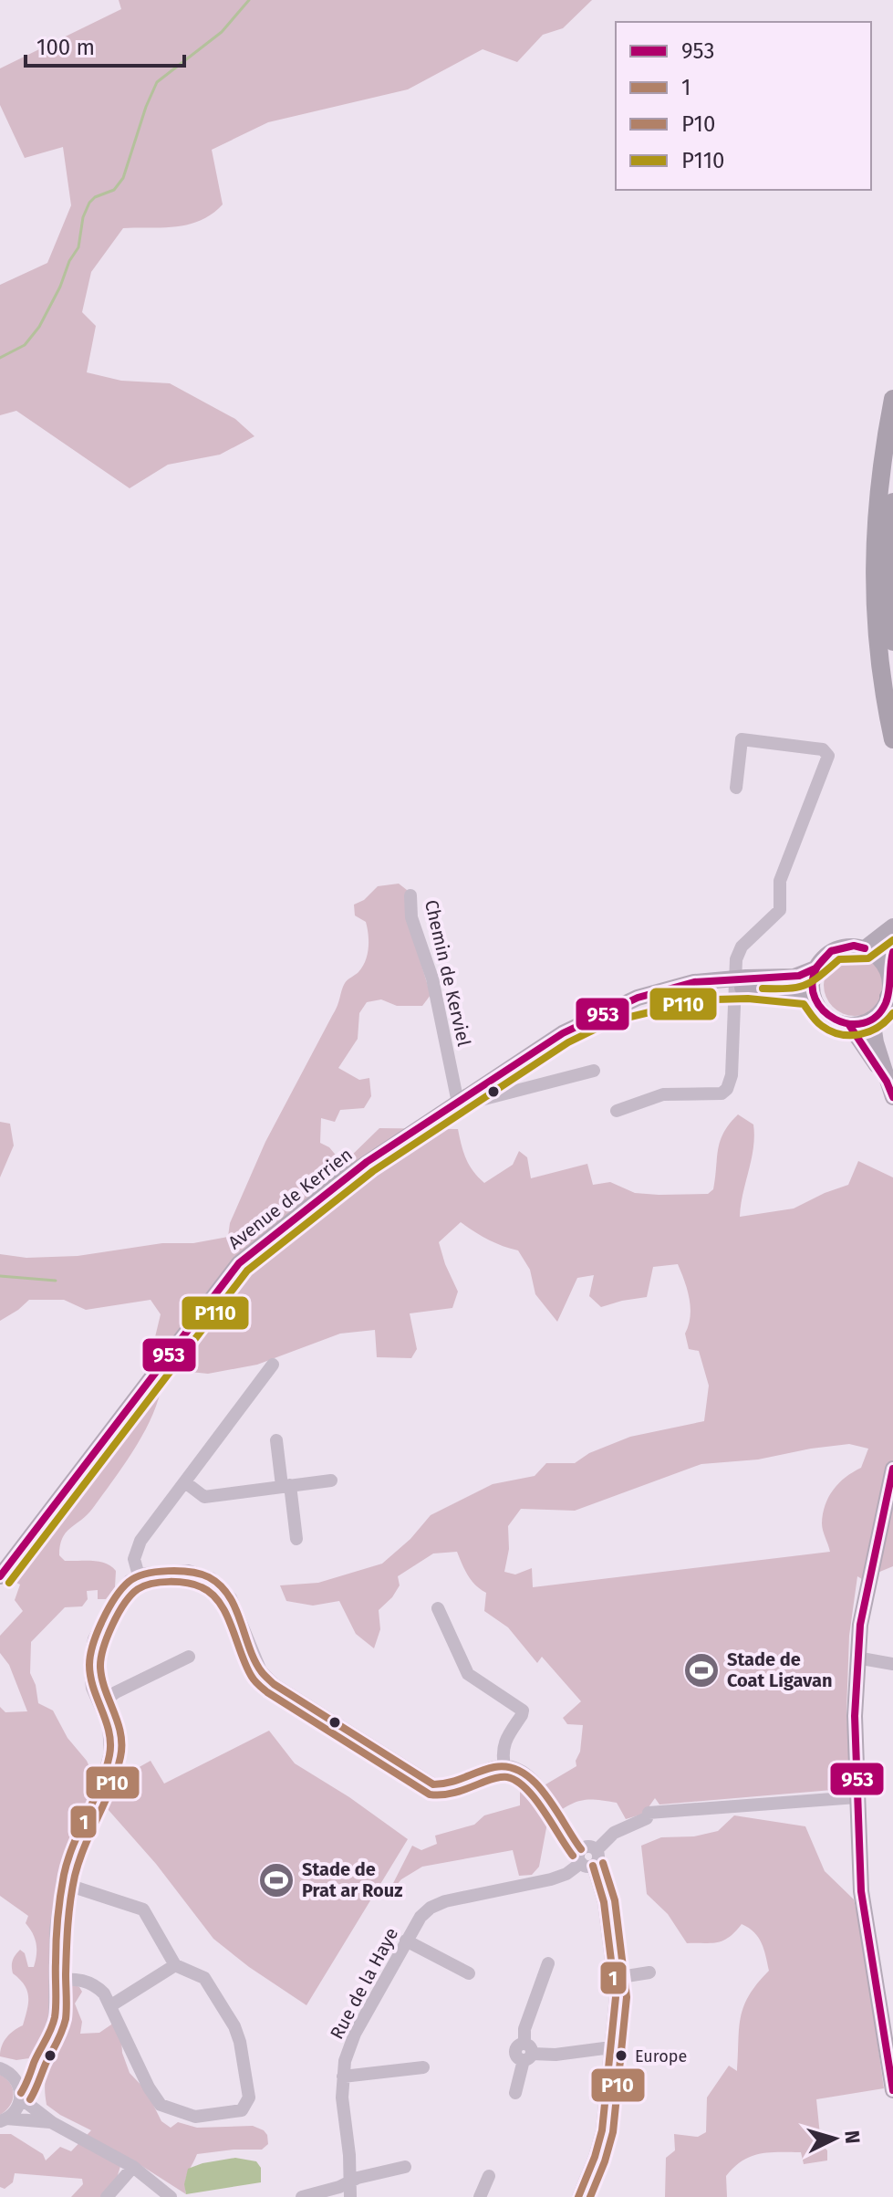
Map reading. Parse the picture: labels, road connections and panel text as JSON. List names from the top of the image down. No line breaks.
{"streets":{"main road":["Avenue de Kerrien"],"street":["Chemin de Kerviel","Rue de la Haye"]},"crossings":[["Chemin de Kerviel","Avenue de Kerrien"]],"places":{"sports":["Stade de Coat Ligavan","Stade de Prat ar Rouz"],"other":["Europe"]},"lines":["transit line P110","transit line 953","transit line 1","transit line P10"],"legend":["953","1","P10","P110"],"scale_bar":"100 m","north":"right"}
